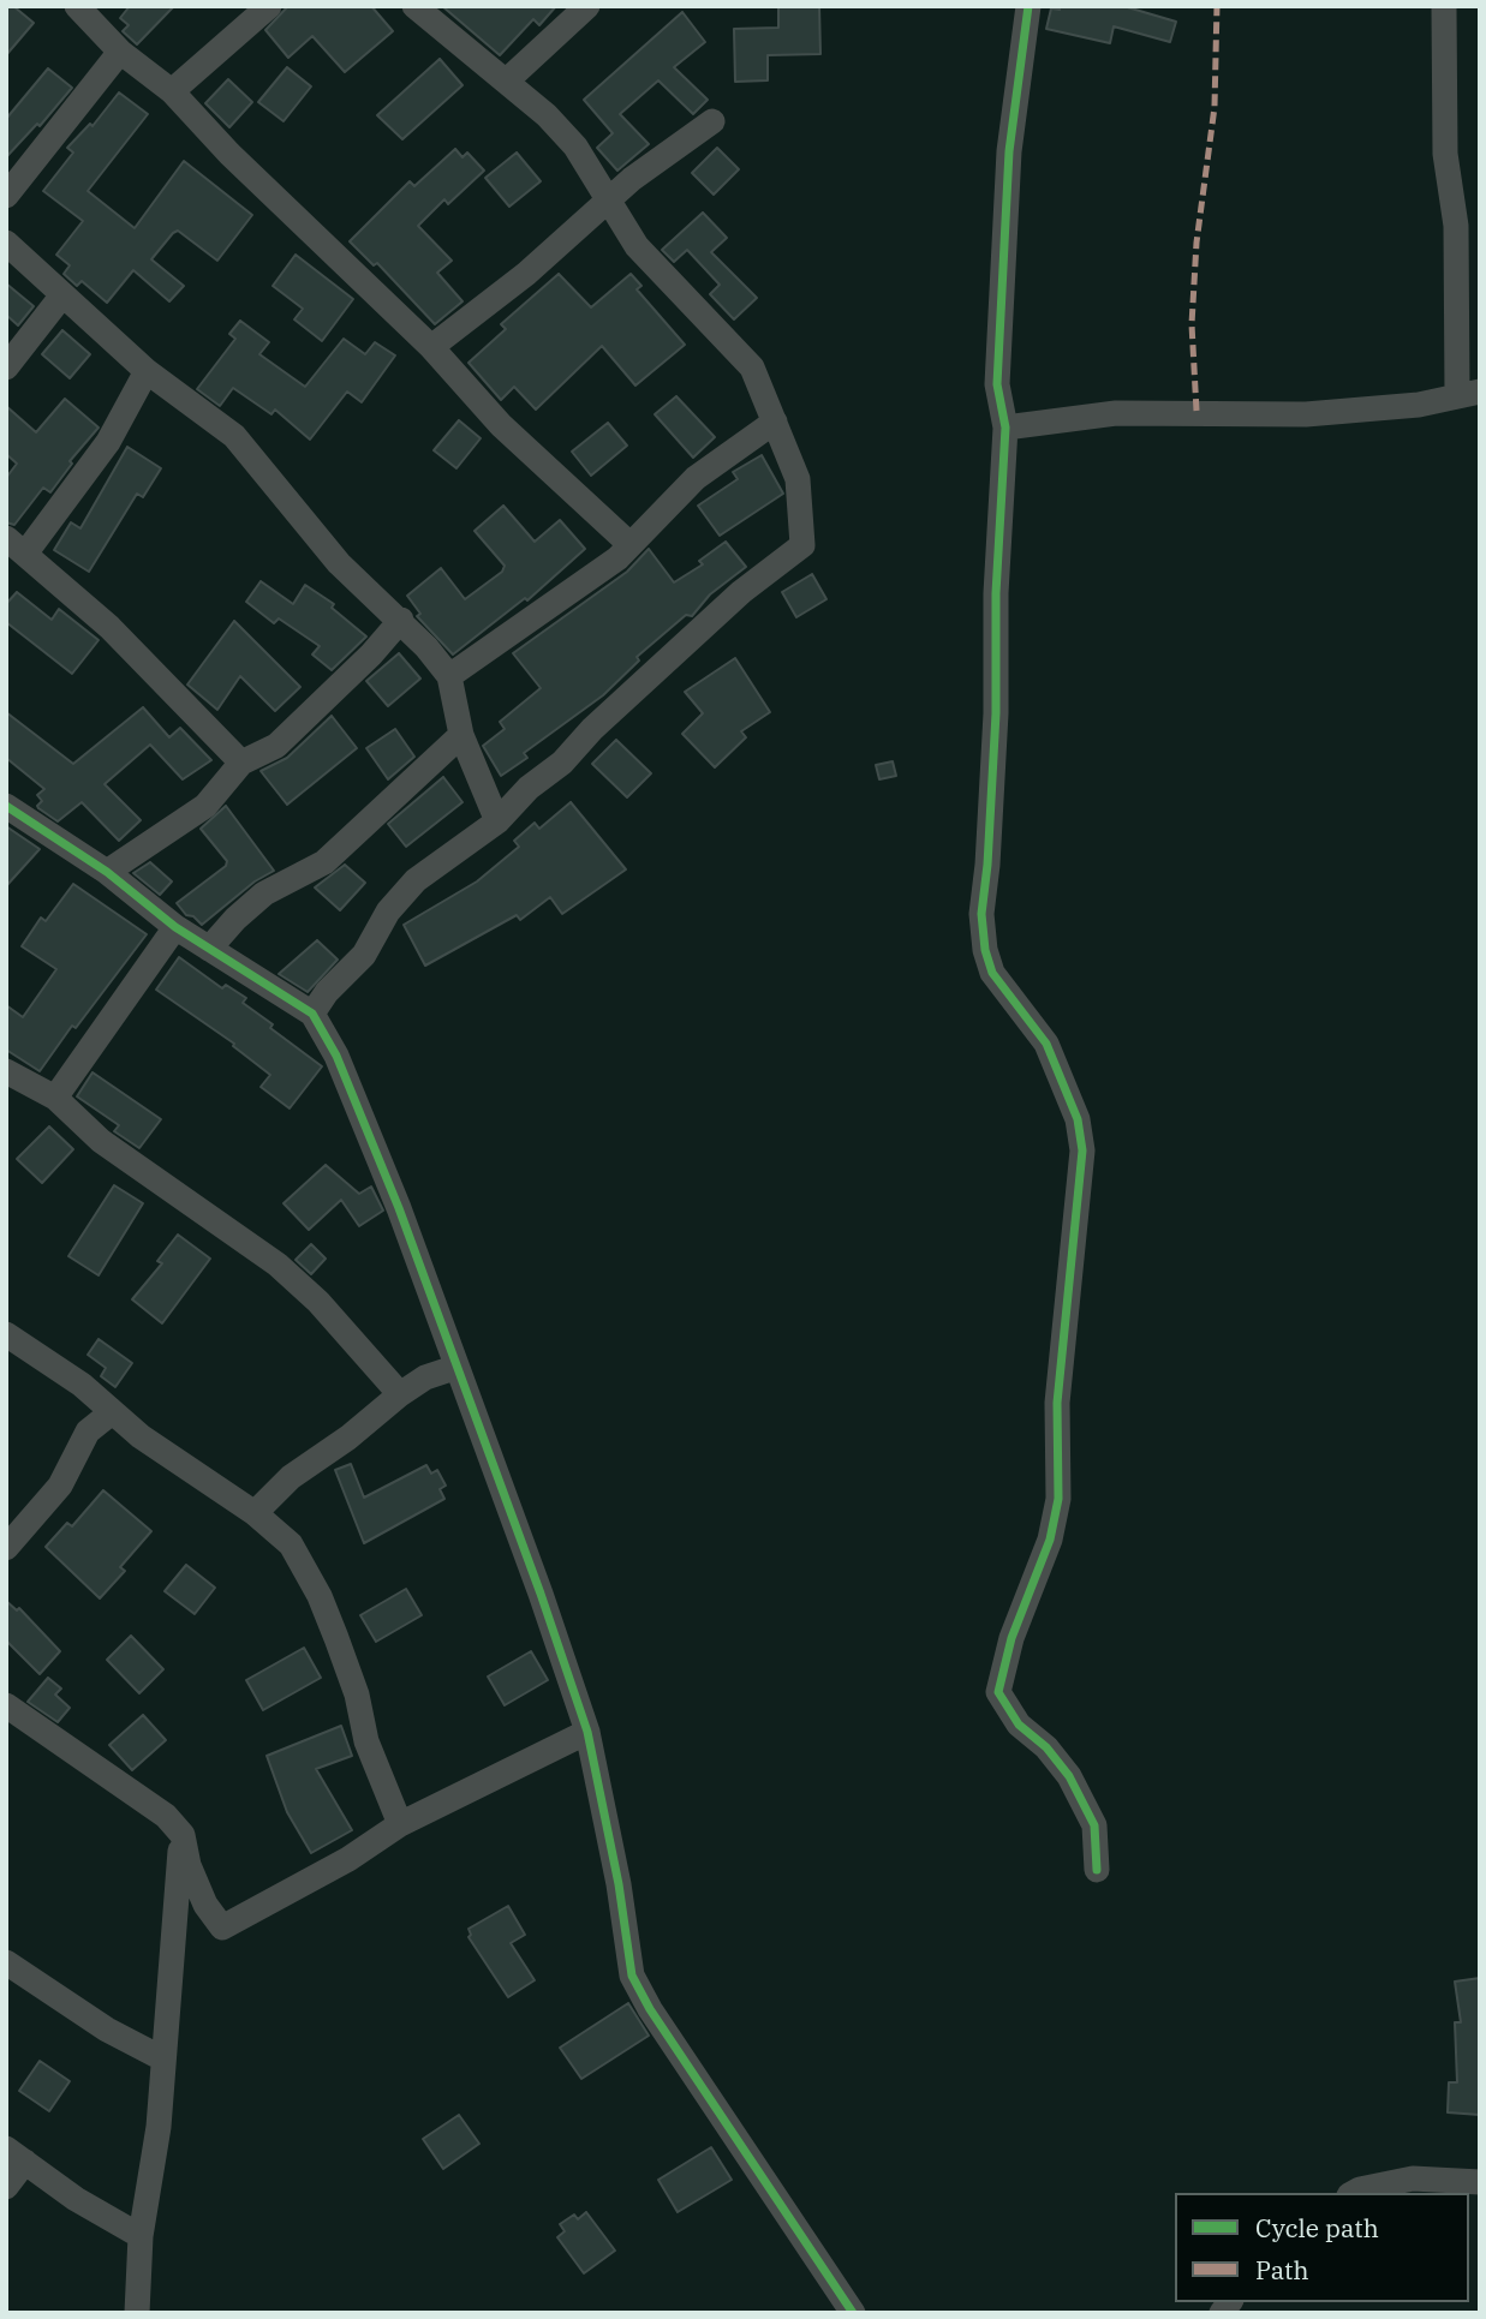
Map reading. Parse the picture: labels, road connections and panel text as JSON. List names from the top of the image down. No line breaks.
{"legend":["Cycle path","Path"]}
